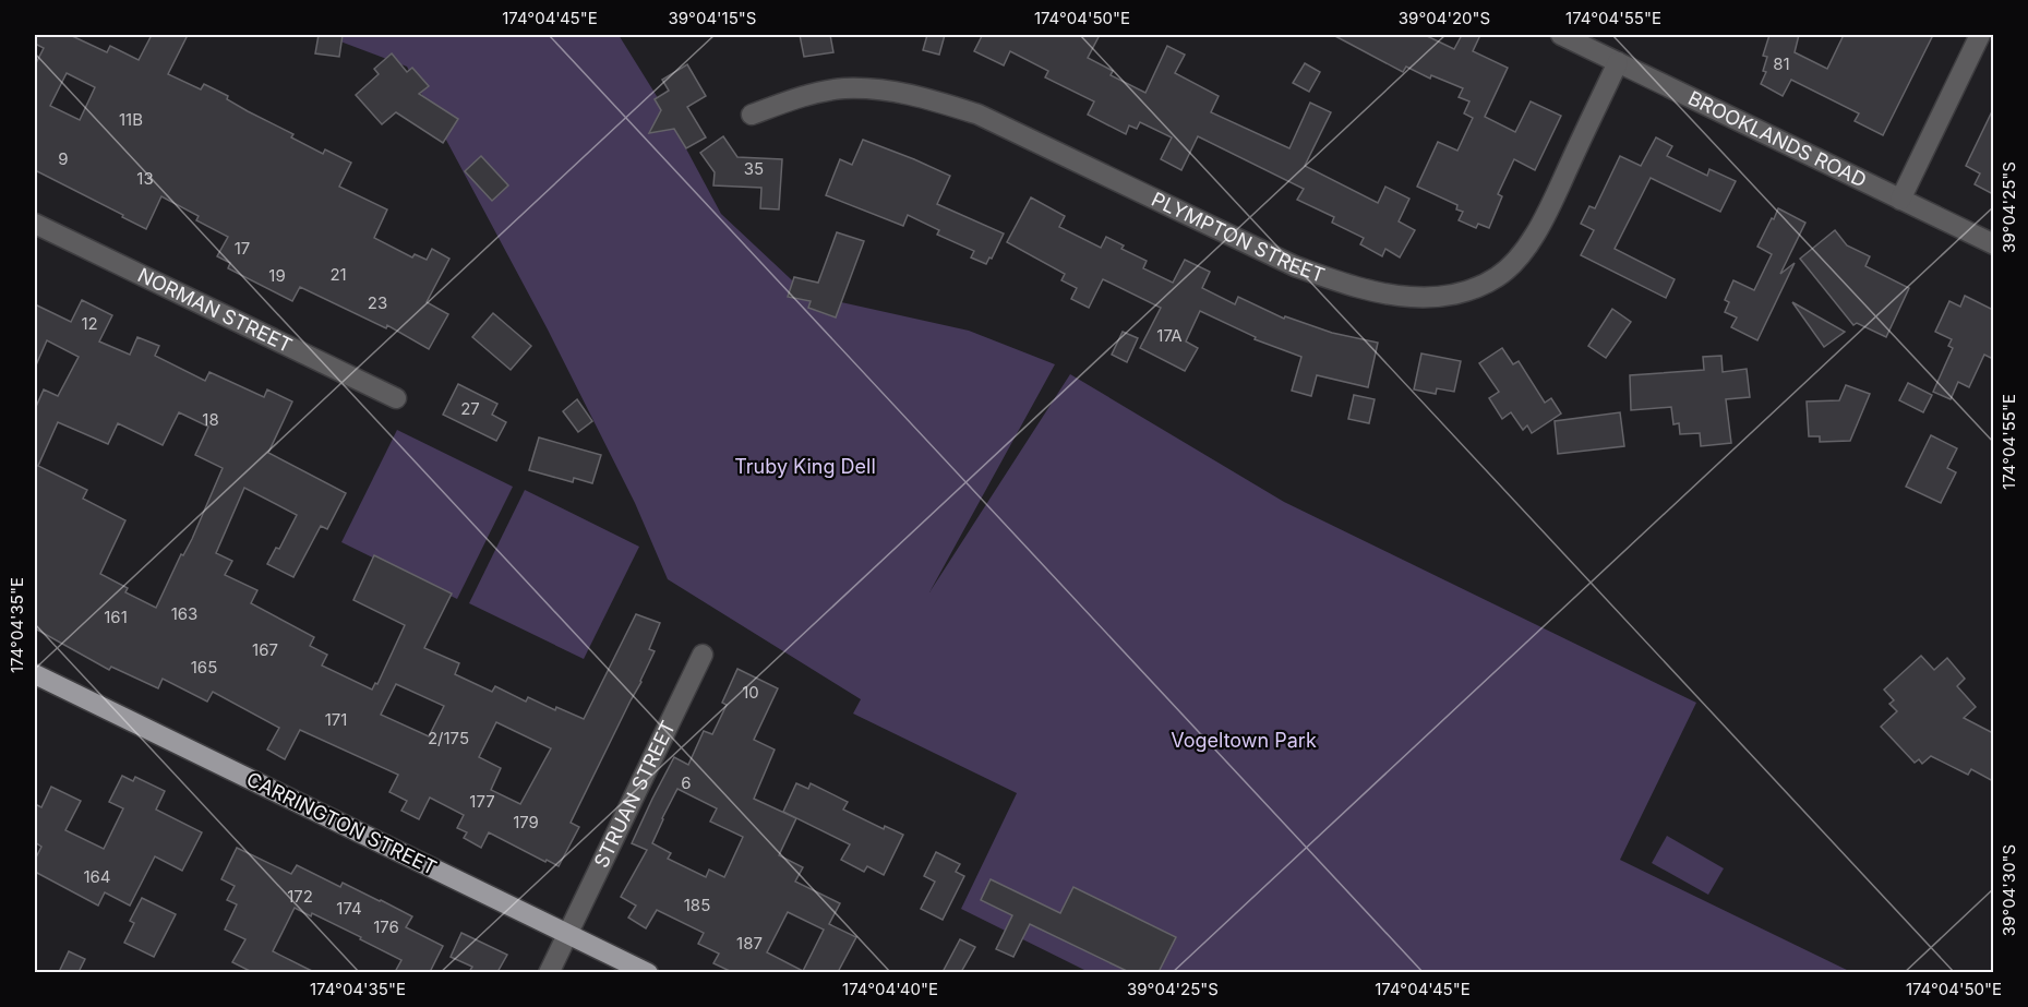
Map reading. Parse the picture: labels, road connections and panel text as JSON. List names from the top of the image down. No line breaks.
{"streets":{"main road":["CARRINGTON STREET"],"street":["BROOKLANDS ROAD","PLYMPTON STREET","NORMAN STREET","STRUAN STREET"]},"crossings":[["BROOKLANDS ROAD","PLYMPTON STREET"],["STRUAN STREET","CARRINGTON STREET"]],"parks":["Truby King Dell","Vogeltown Park"],"house_numbers":["81","11B","9","35","13","17","21","19","23","12","17A","27","18","163","161","167","165","10","171","2/175","6","177","179","164","172","185","174","176","187"],"coordinates":["174°04'45\"E","39°04'15\"S","174°04'50\"E","39°04'20\"S","174°04'55\"E","39°04'25\"S","174°04'35\"E","39°04'30\"S","174°04'40\"E"]}
